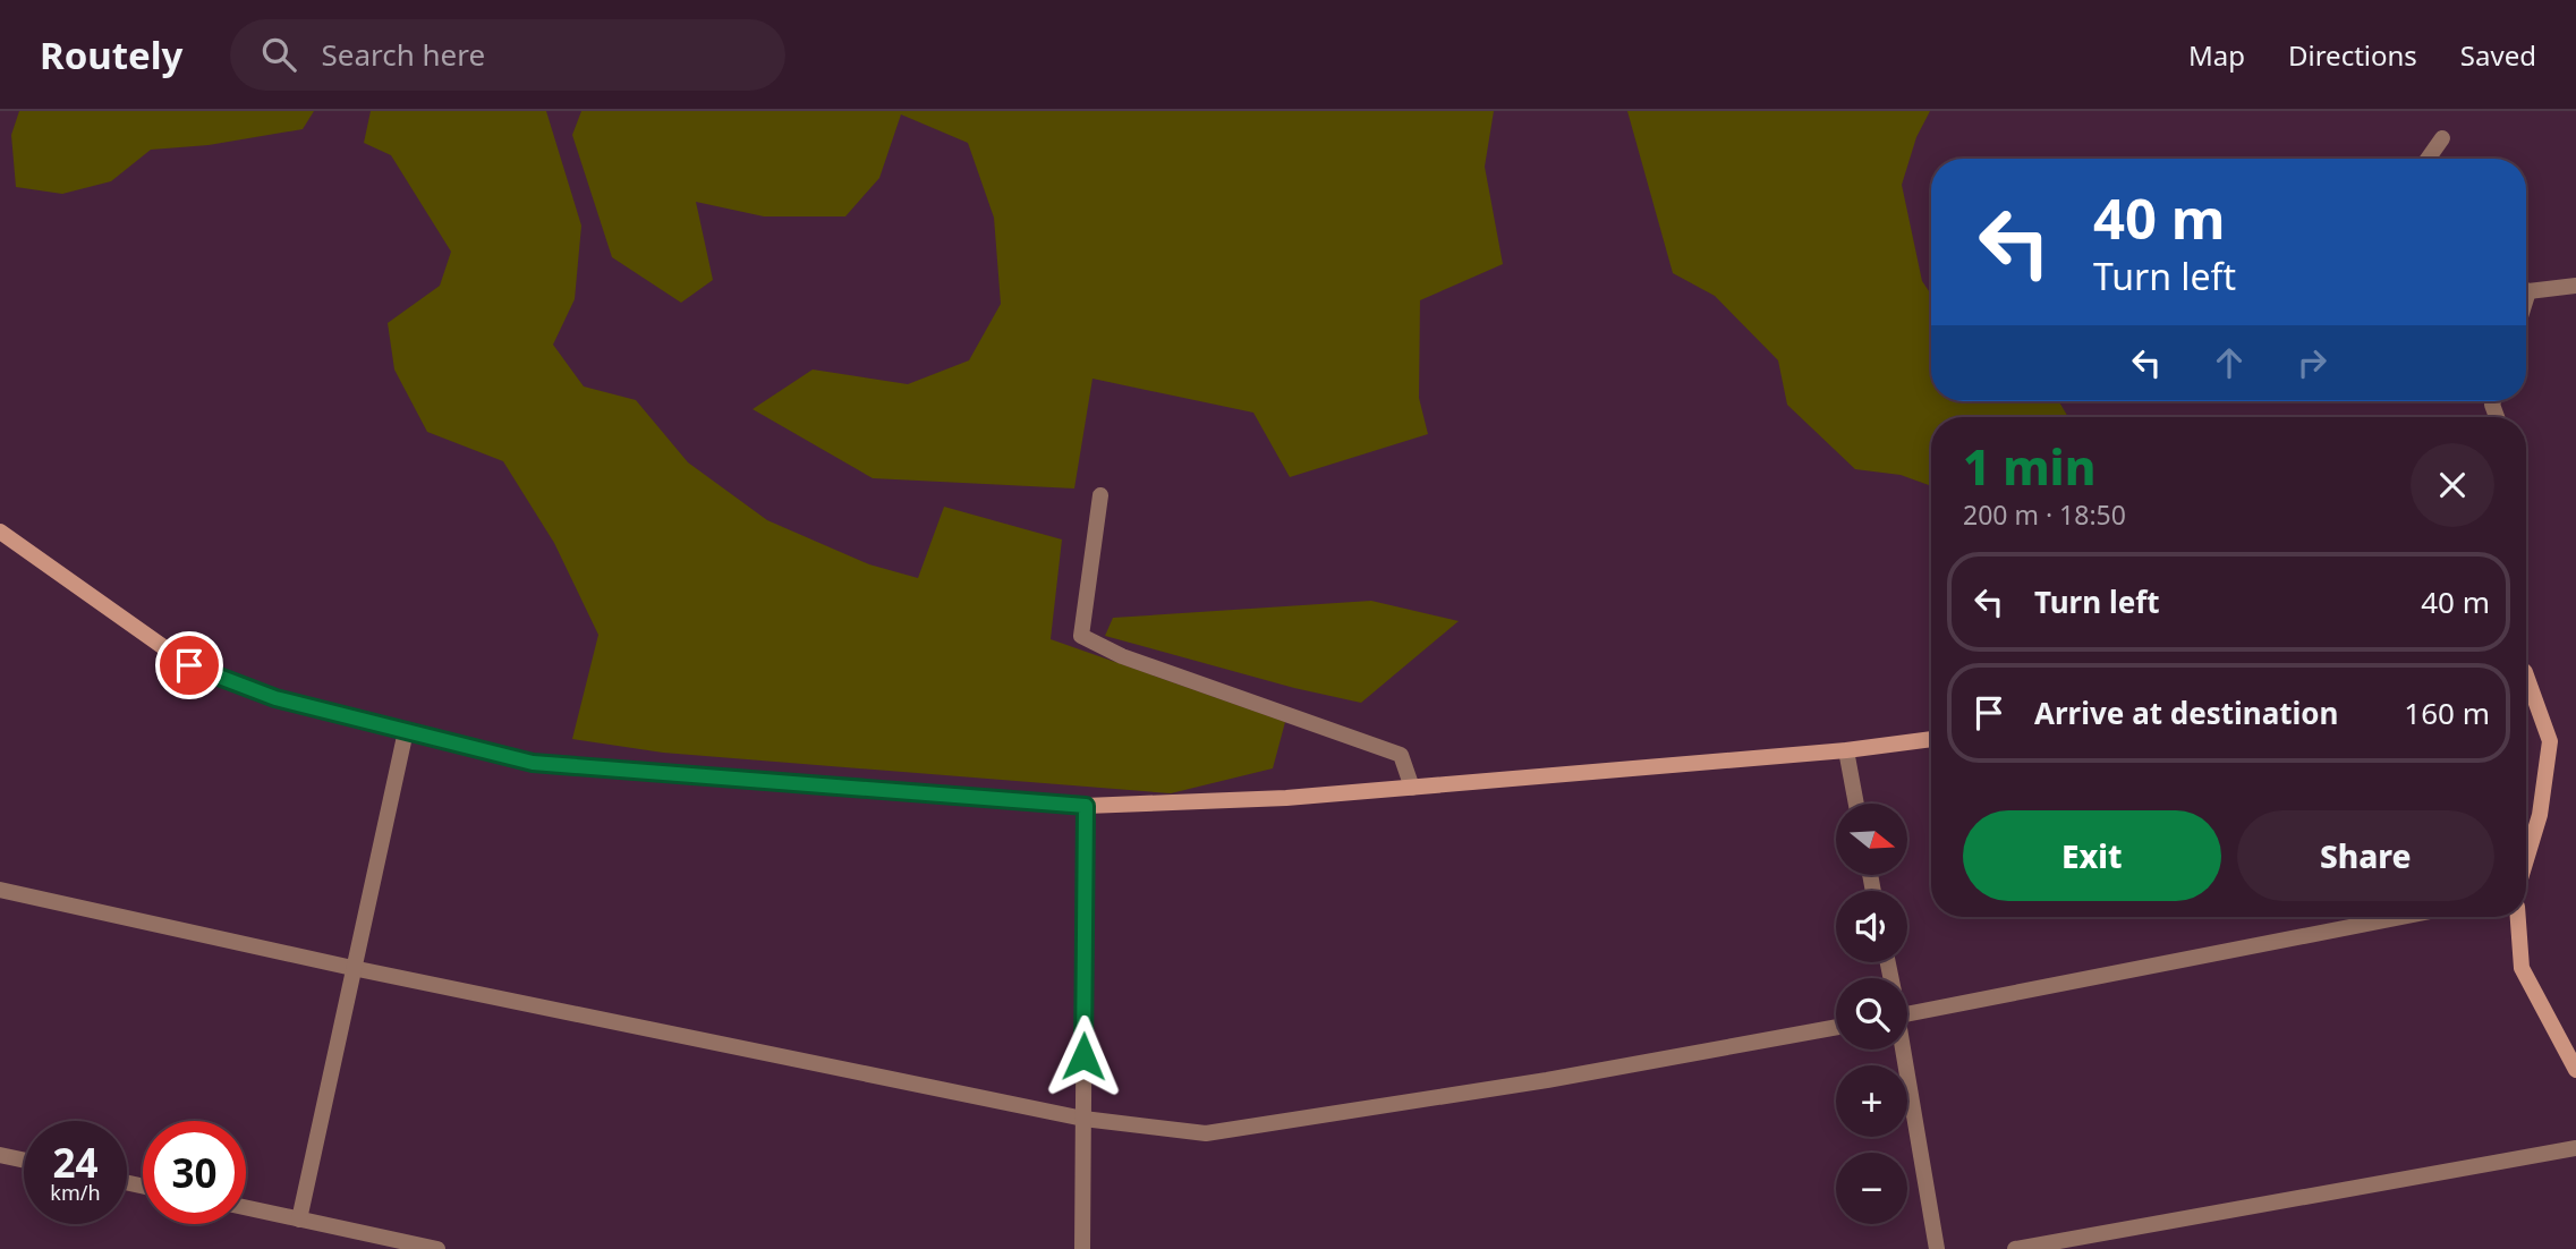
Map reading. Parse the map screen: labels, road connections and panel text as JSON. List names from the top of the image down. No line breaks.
{"north":"right","page":{"header":"Routely","search":"Search here","nav":["Map","Directions","Saved"],"turn":["40 m","Turn left"],"heading":["1 min","200 m · 18:50"],"list":[{"name":"Turn left","value":"40 m"},{"name":"Arrive at destination","value":"160 m"}],"buttons":["Exit","Share"],"map_buttons":["+","−"],"speed":"24 km/h","limit":"30"}}
